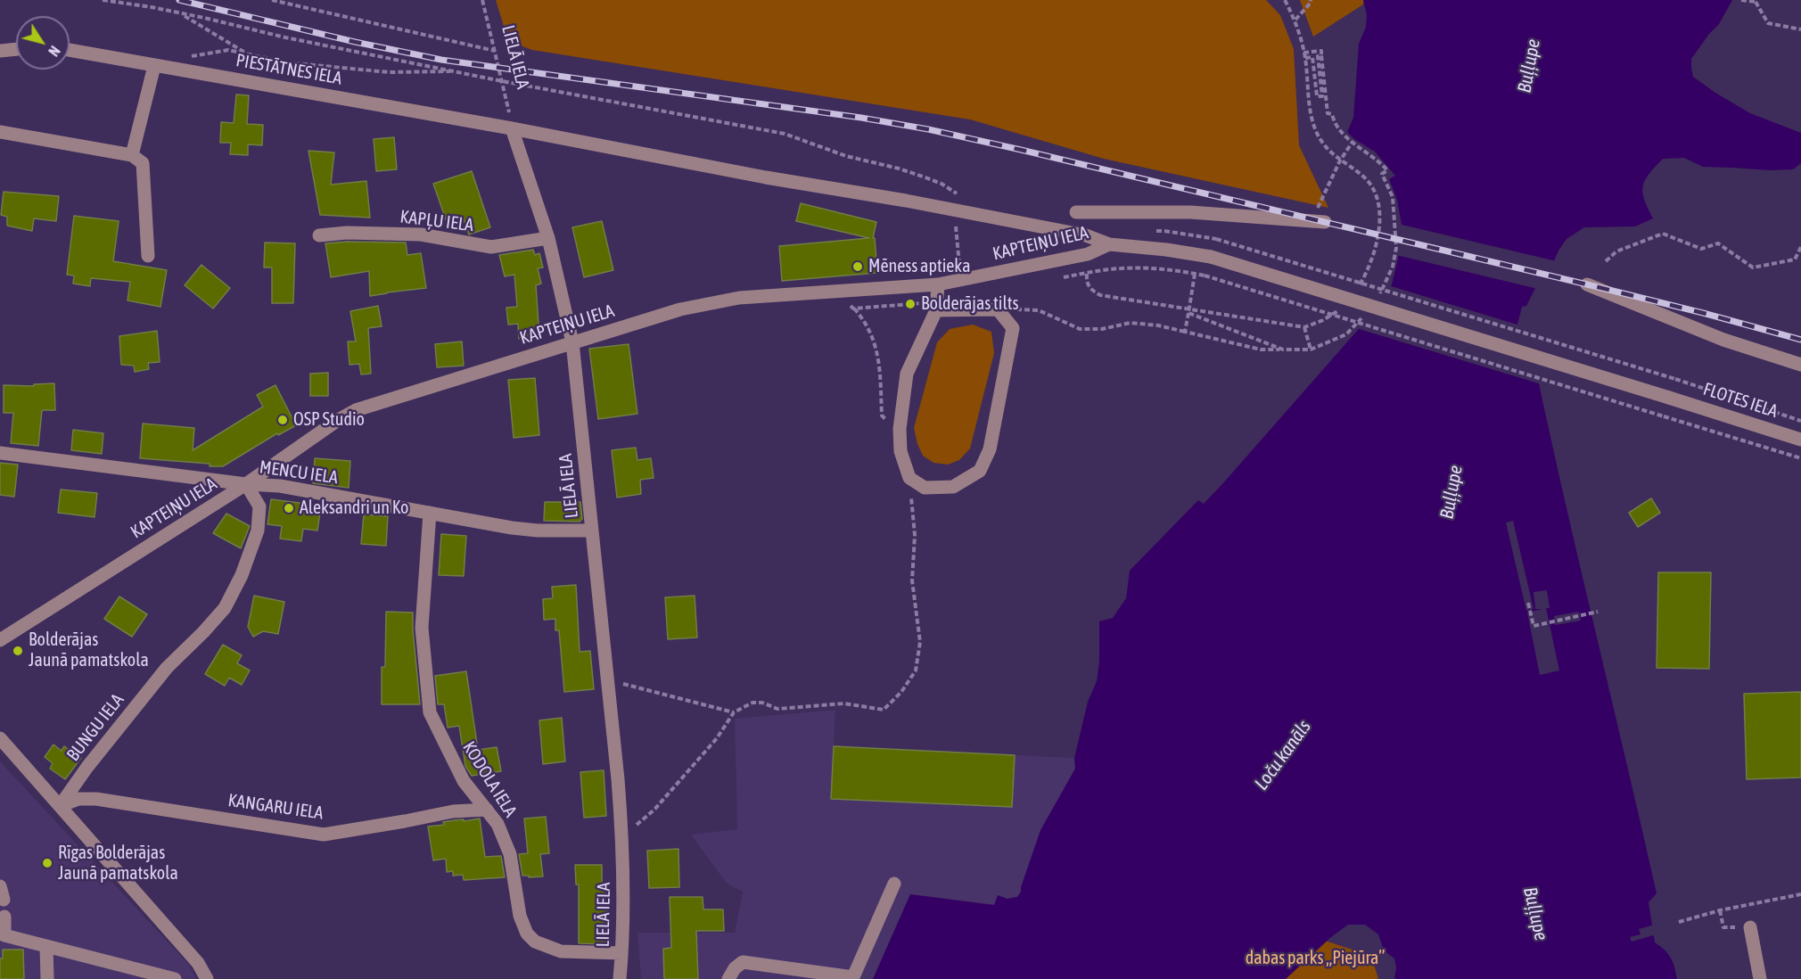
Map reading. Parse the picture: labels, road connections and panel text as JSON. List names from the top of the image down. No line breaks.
{"streets":{"street":["LIELĀ IELA","PIESTĀTNES IELA","KAPĻU IELA","KAPTEIŅU IELA","FLOTES IELA","MENCU IELA","BUNGU IELA","KODOLA IELA","KANGARU IELA"]},"crossings":[["LIELĀ IELA","PIESTĀTNES IELA"],["LIELĀ IELA","KAPĻU IELA"],["LIELĀ IELA","KAPTEIŅU IELA"],["LIELĀ IELA","MENCU IELA"],["LIELĀ IELA","KODOLA IELA"],["PIESTĀTNES IELA","KAPTEIŅU IELA"],["KAPTEIŅU IELA","FLOTES IELA"],["KAPTEIŅU IELA","MENCU IELA"],["KAPTEIŅU IELA","BUNGU IELA"],["MENCU IELA","BUNGU IELA"],["MENCU IELA","KODOLA IELA"],["BUNGU IELA","KANGARU IELA"],["KODOLA IELA","KANGARU IELA"]],"water":["Buļļupe","Loču kanāls"],"parks":["dabas parks „Piejūra”"],"places":["Mēness aptieka","Bolderājas tilts","OSP Studio","Aleksandri un Ko","Bolderājas Jaunā pamatskola","Rīgas Bolderājas Jaunā pamatskola"],"north":"bottom right"}
